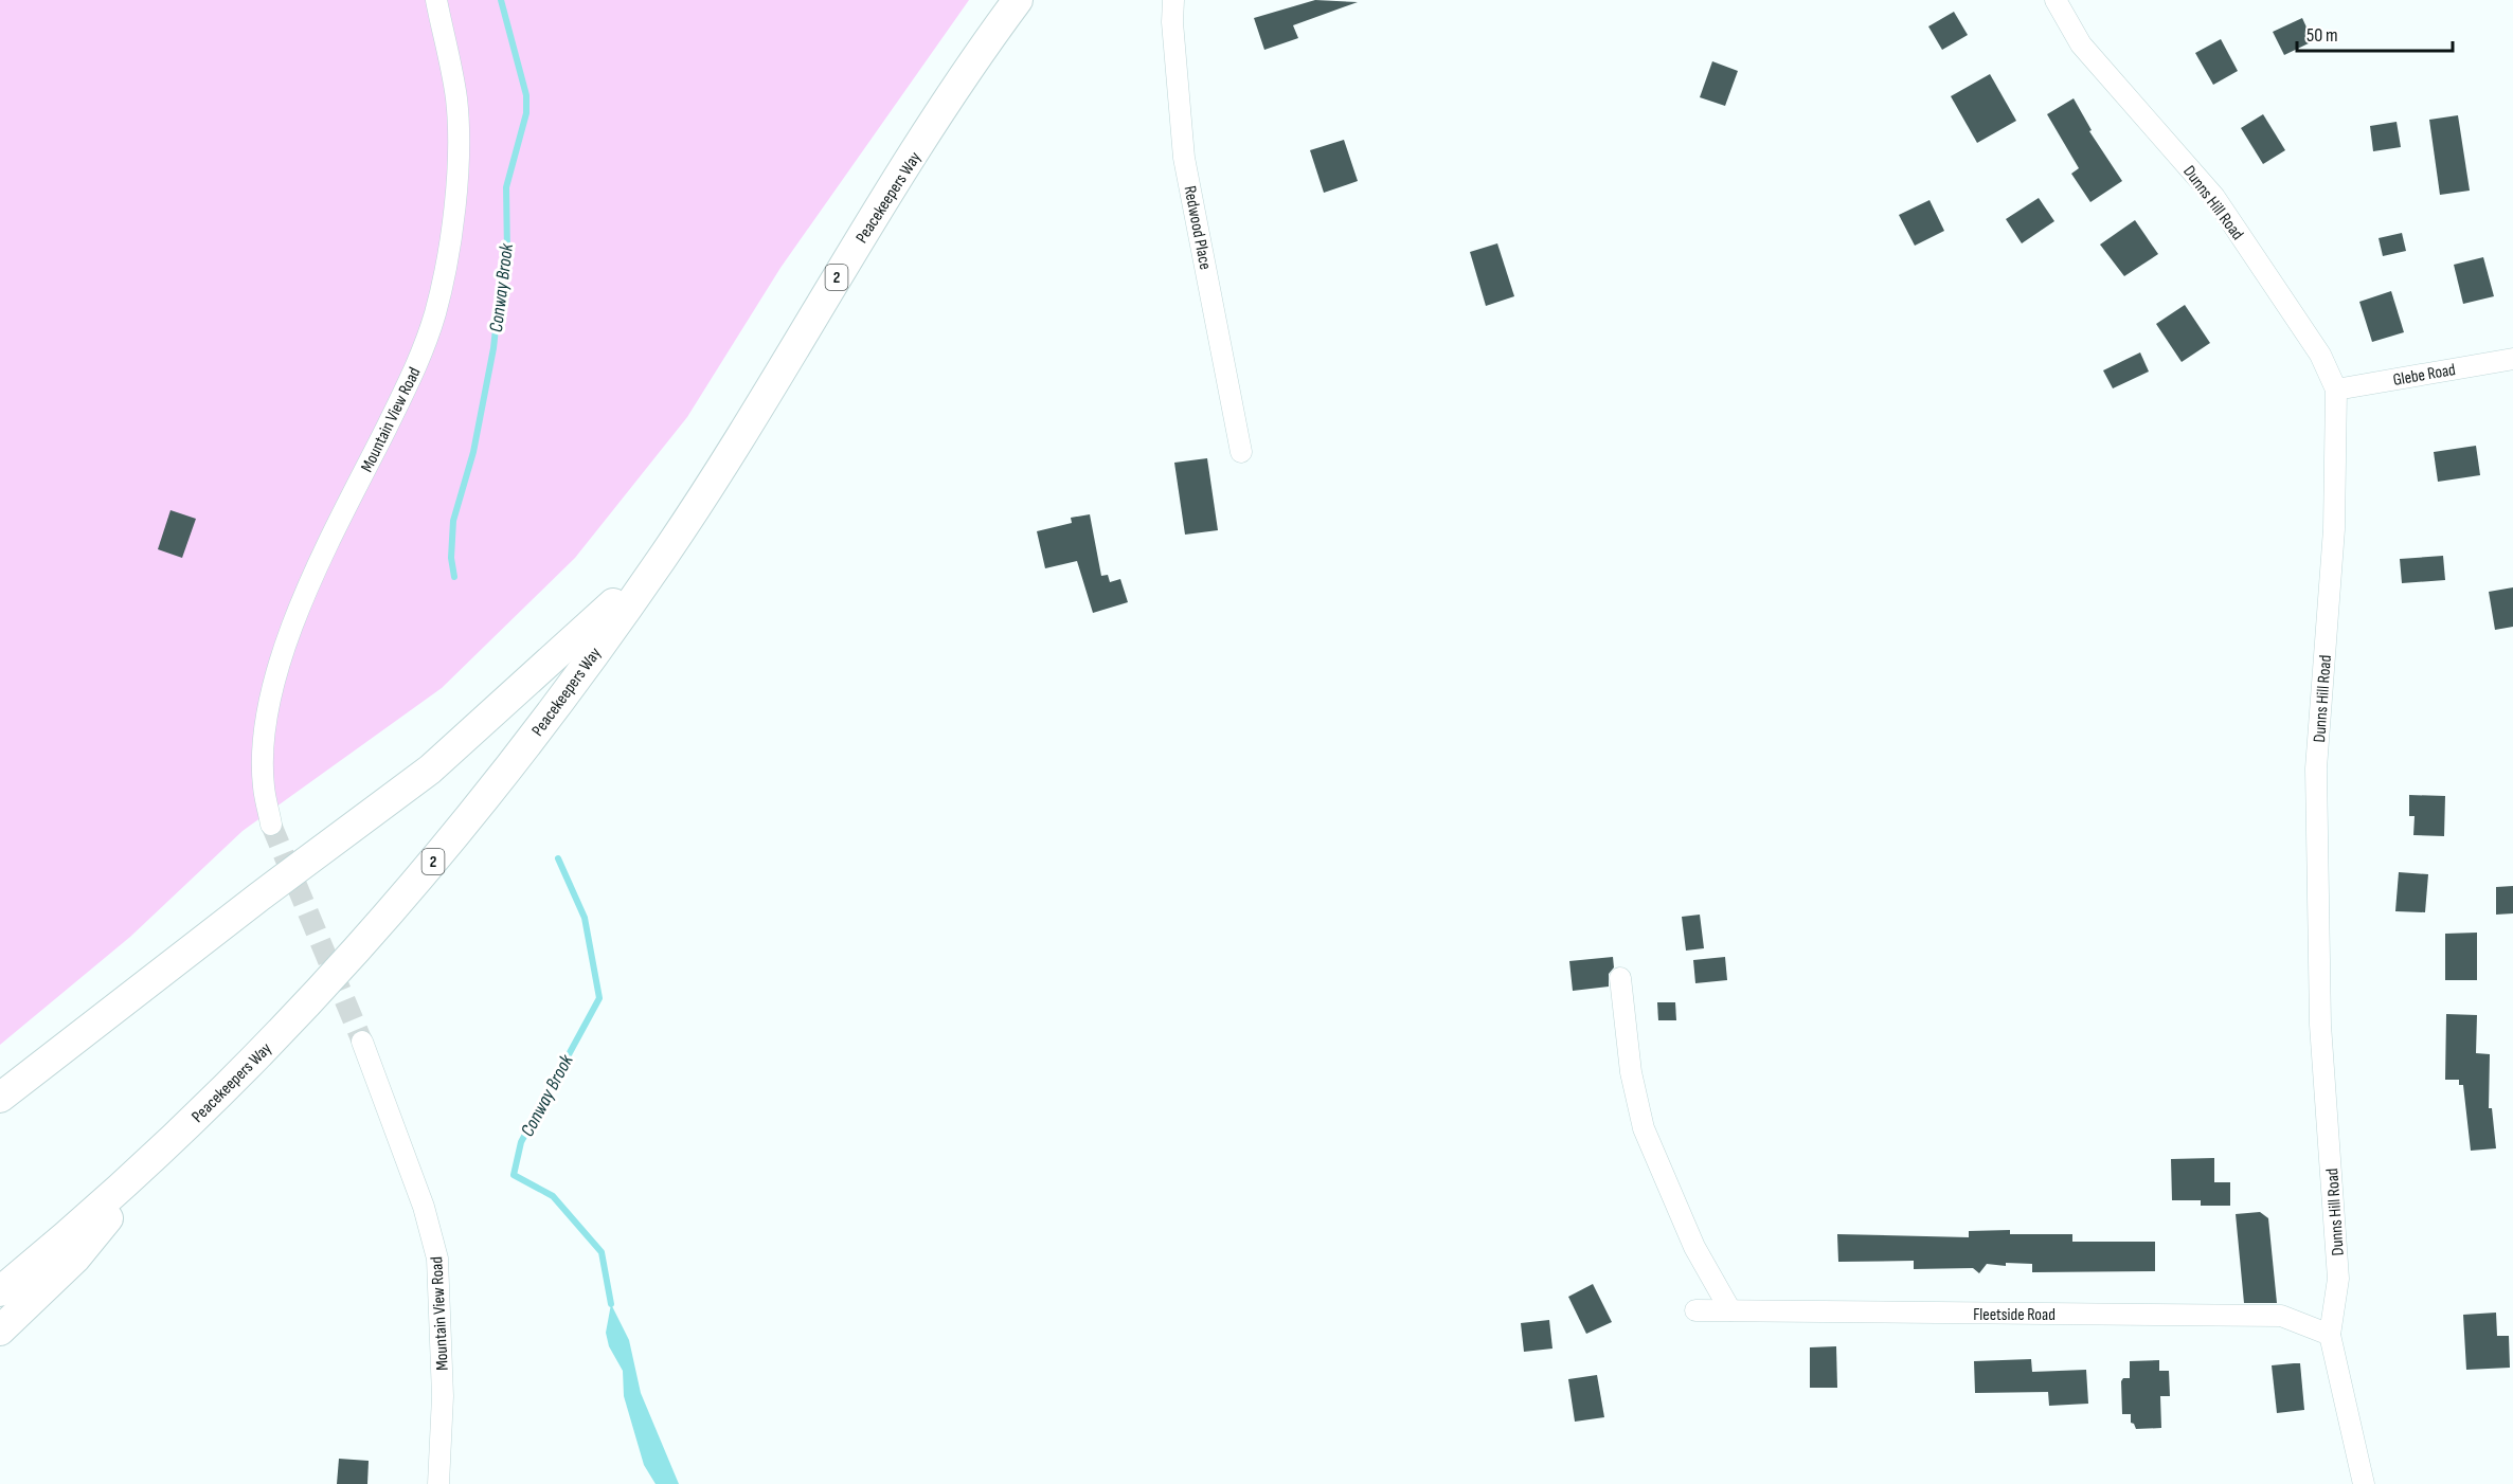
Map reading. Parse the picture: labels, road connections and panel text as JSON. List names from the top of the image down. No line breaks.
{"streets":{"highway":["Peacekeepers Way","2"],"street":["Dunns Hill Road","Redwood Place","Glebe Road","Mountain View Road","Fleetside Road"]},"crossings":[["Dunns Hill Road","Glebe Road"],["Dunns Hill Road","Fleetside Road"]],"water":["Conway Brook"],"scale_bar":"50 m"}
